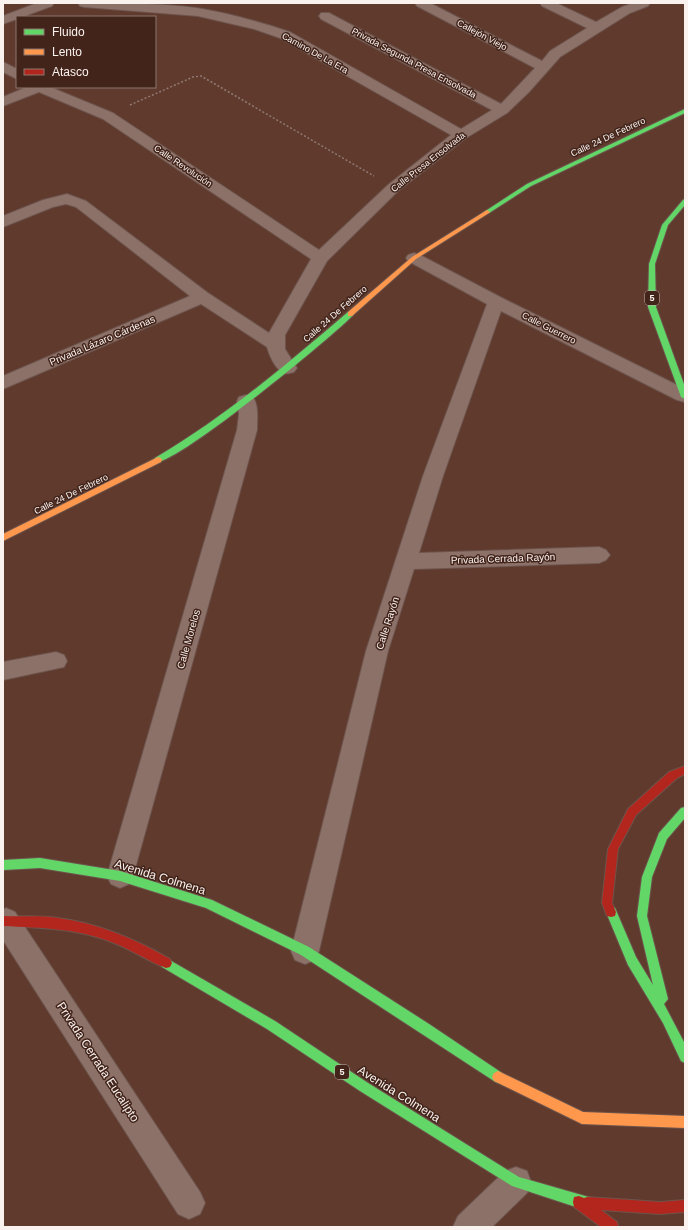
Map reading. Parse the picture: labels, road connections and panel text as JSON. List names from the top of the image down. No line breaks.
{"streets":{"main road":["Calle 24 De Febrero","5","Avenida Colmena"],"street":["Callejón Viejo","Camino De La Era","Privada Segunda Presa Ensolvada","Calle Presa Ensolvada","Calle Revolución","Calle Guerrero","Privada Lázaro Cárdenas","Privada Cerrada Rayón","Calle Rayón","Calle Morelos","Privada Cerrada Eucalipto"]},"crossings":[["Callejón Viejo","Calle Presa Ensolvada"],["Camino De La Era","Calle Presa Ensolvada"],["Privada Segunda Presa Ensolvada","Calle Presa Ensolvada"],["Calle 24 De Febrero","Calle Guerrero"],["Calle 24 De Febrero","Calle Morelos"],["Calle Presa Ensolvada","Calle Revolución"],["5","Calle Guerrero"],["Calle Guerrero","Calle Rayón"],["Privada Cerrada Rayón","Calle Rayón"],["Calle Rayón","Avenida Colmena"],["Calle Morelos","Avenida Colmena"],["Avenida Colmena","Privada Cerrada Eucalipto"]],"legend":["Fluido","Lento","Atasco"]}
